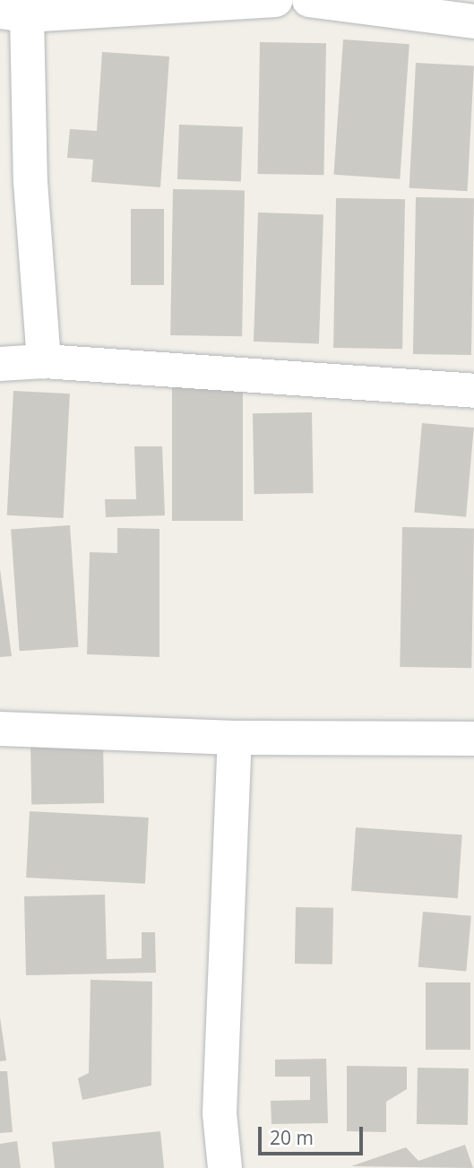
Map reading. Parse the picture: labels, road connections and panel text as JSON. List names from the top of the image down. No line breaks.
{"scale_bar":"20 m"}
